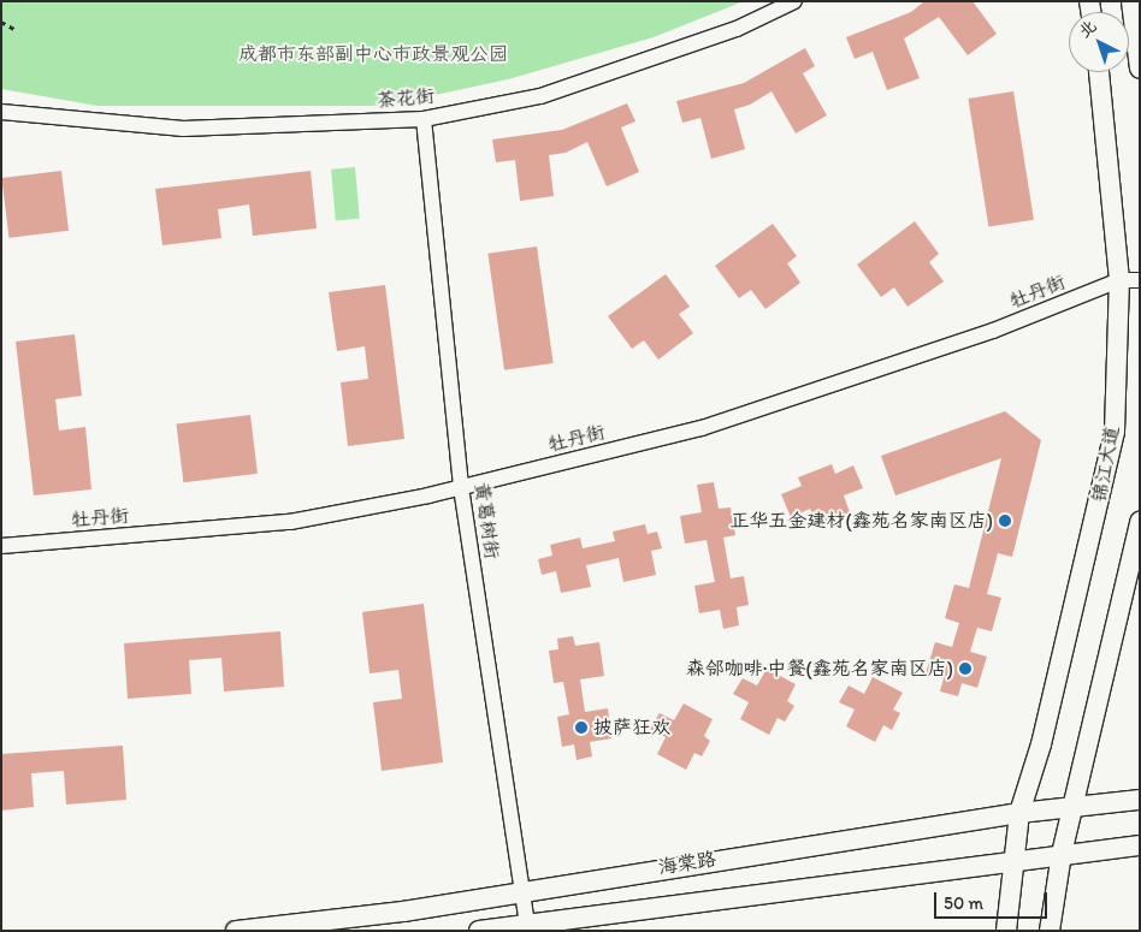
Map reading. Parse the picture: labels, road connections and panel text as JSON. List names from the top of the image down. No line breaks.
{"streets":{"main road":["锦江大道","海棠路"],"street":["茶花街","牡丹街","黄葛树街"]},"crossings":[["茶花街","黄葛树街"],["牡丹街","锦江大道"],["牡丹街","黄葛树街"],["锦江大道","海棠路"],["黄葛树街","海棠路"]],"parks":["成都市东部副中心市政景观公园"],"places":["正华五金建材(鑫苑名家南区店)","森邻咖啡·中餐(鑫苑名家南区店)","披萨狂欢"],"scale_bar":"50 m","north":"top left"}
